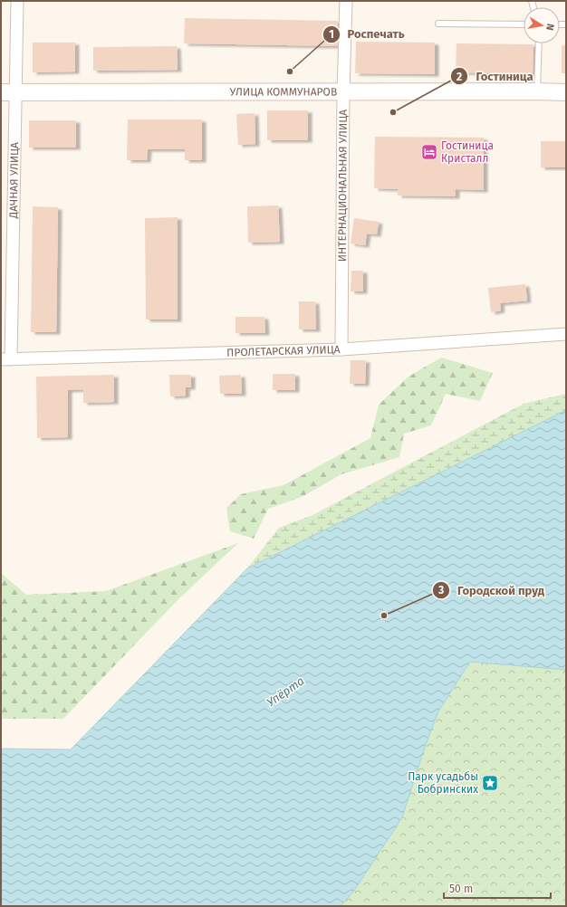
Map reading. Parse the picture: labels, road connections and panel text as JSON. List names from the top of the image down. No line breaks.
{"streets":{"main road":["УЛИЦА КОММУНАРОВ"],"street":["ДАЧНАЯ УЛИЦА","ИНТЕРНАЦИОНАЛЬНАЯ УЛИЦА","ПРОЛЕТАРСКАЯ УЛИЦА"]},"crossings":[["УЛИЦА КОММУНАРОВ","ДАЧНАЯ УЛИЦА"],["УЛИЦА КОММУНАРОВ","ИНТЕРНАЦИОНАЛЬНАЯ УЛИЦА"],["ДАЧНАЯ УЛИЦА","ПРОЛЕТАРСКАЯ УЛИЦА"],["ИНТЕРНАЦИОНАЛЬНАЯ УЛИЦА","ПРОЛЕТАРСКАЯ УЛИЦА"]],"water":["Упёрта"],"places":{"other":["Роспечать","Гостиница","Городской пруд"],"hotel":["Гостиница Кристалл"],"place":["Парк усадьбы Бобринских"]},"scale_bar":"50 m","north":"right"}
